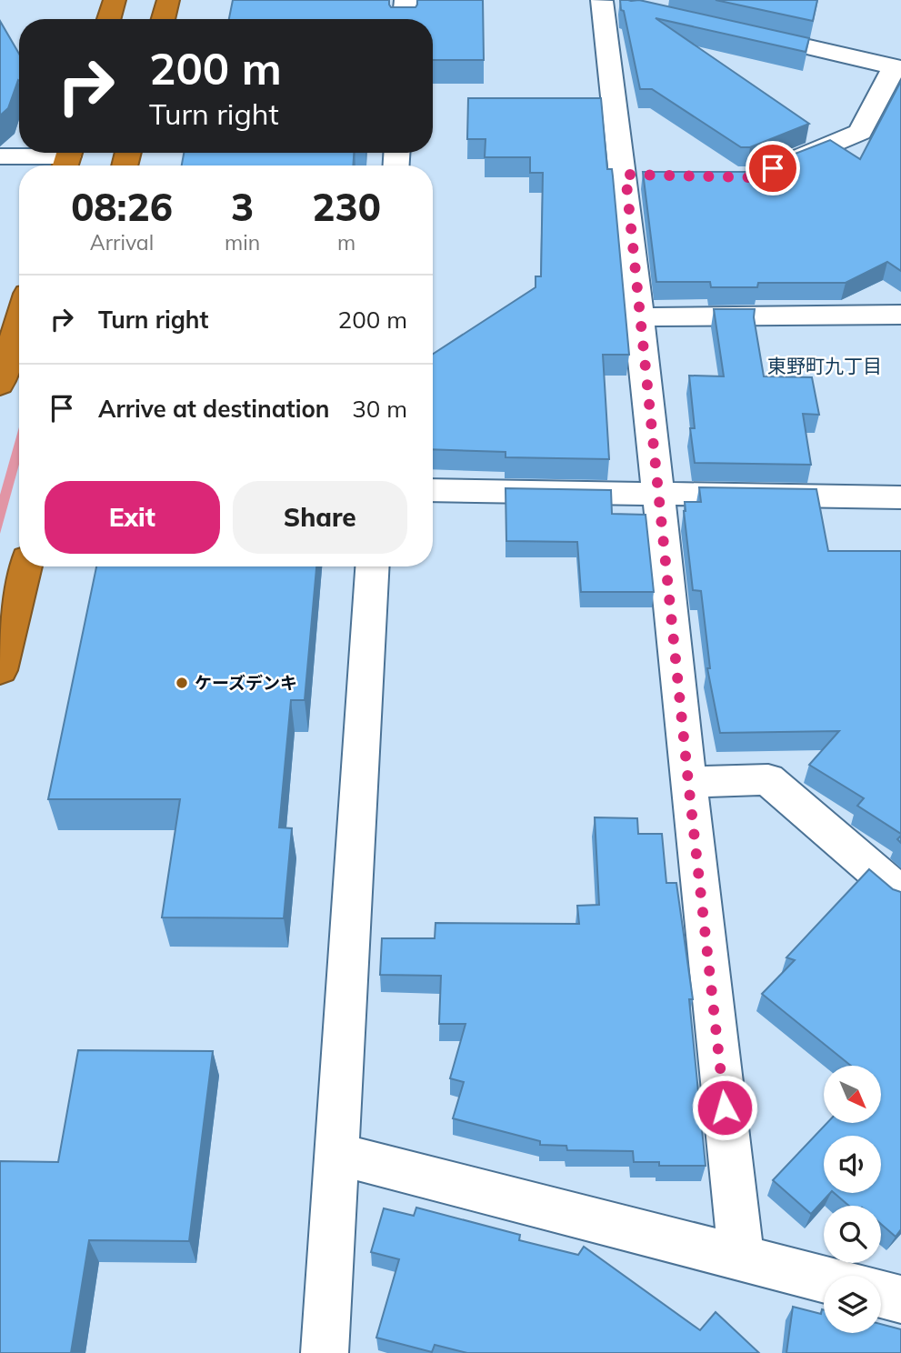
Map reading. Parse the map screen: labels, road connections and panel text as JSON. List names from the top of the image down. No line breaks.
{"districts":["東野町九丁目"],"places":["ケーズデンキ"],"north":"bottom right","page":{"turn":["200 m","Turn right"],"eta":["08:26","Arrival","3","min","230","m"],"list":[{"name":"Turn right","value":"200 m"},{"name":"Arrive at destination","value":"30 m"}],"buttons":["Exit","Share"]}}
